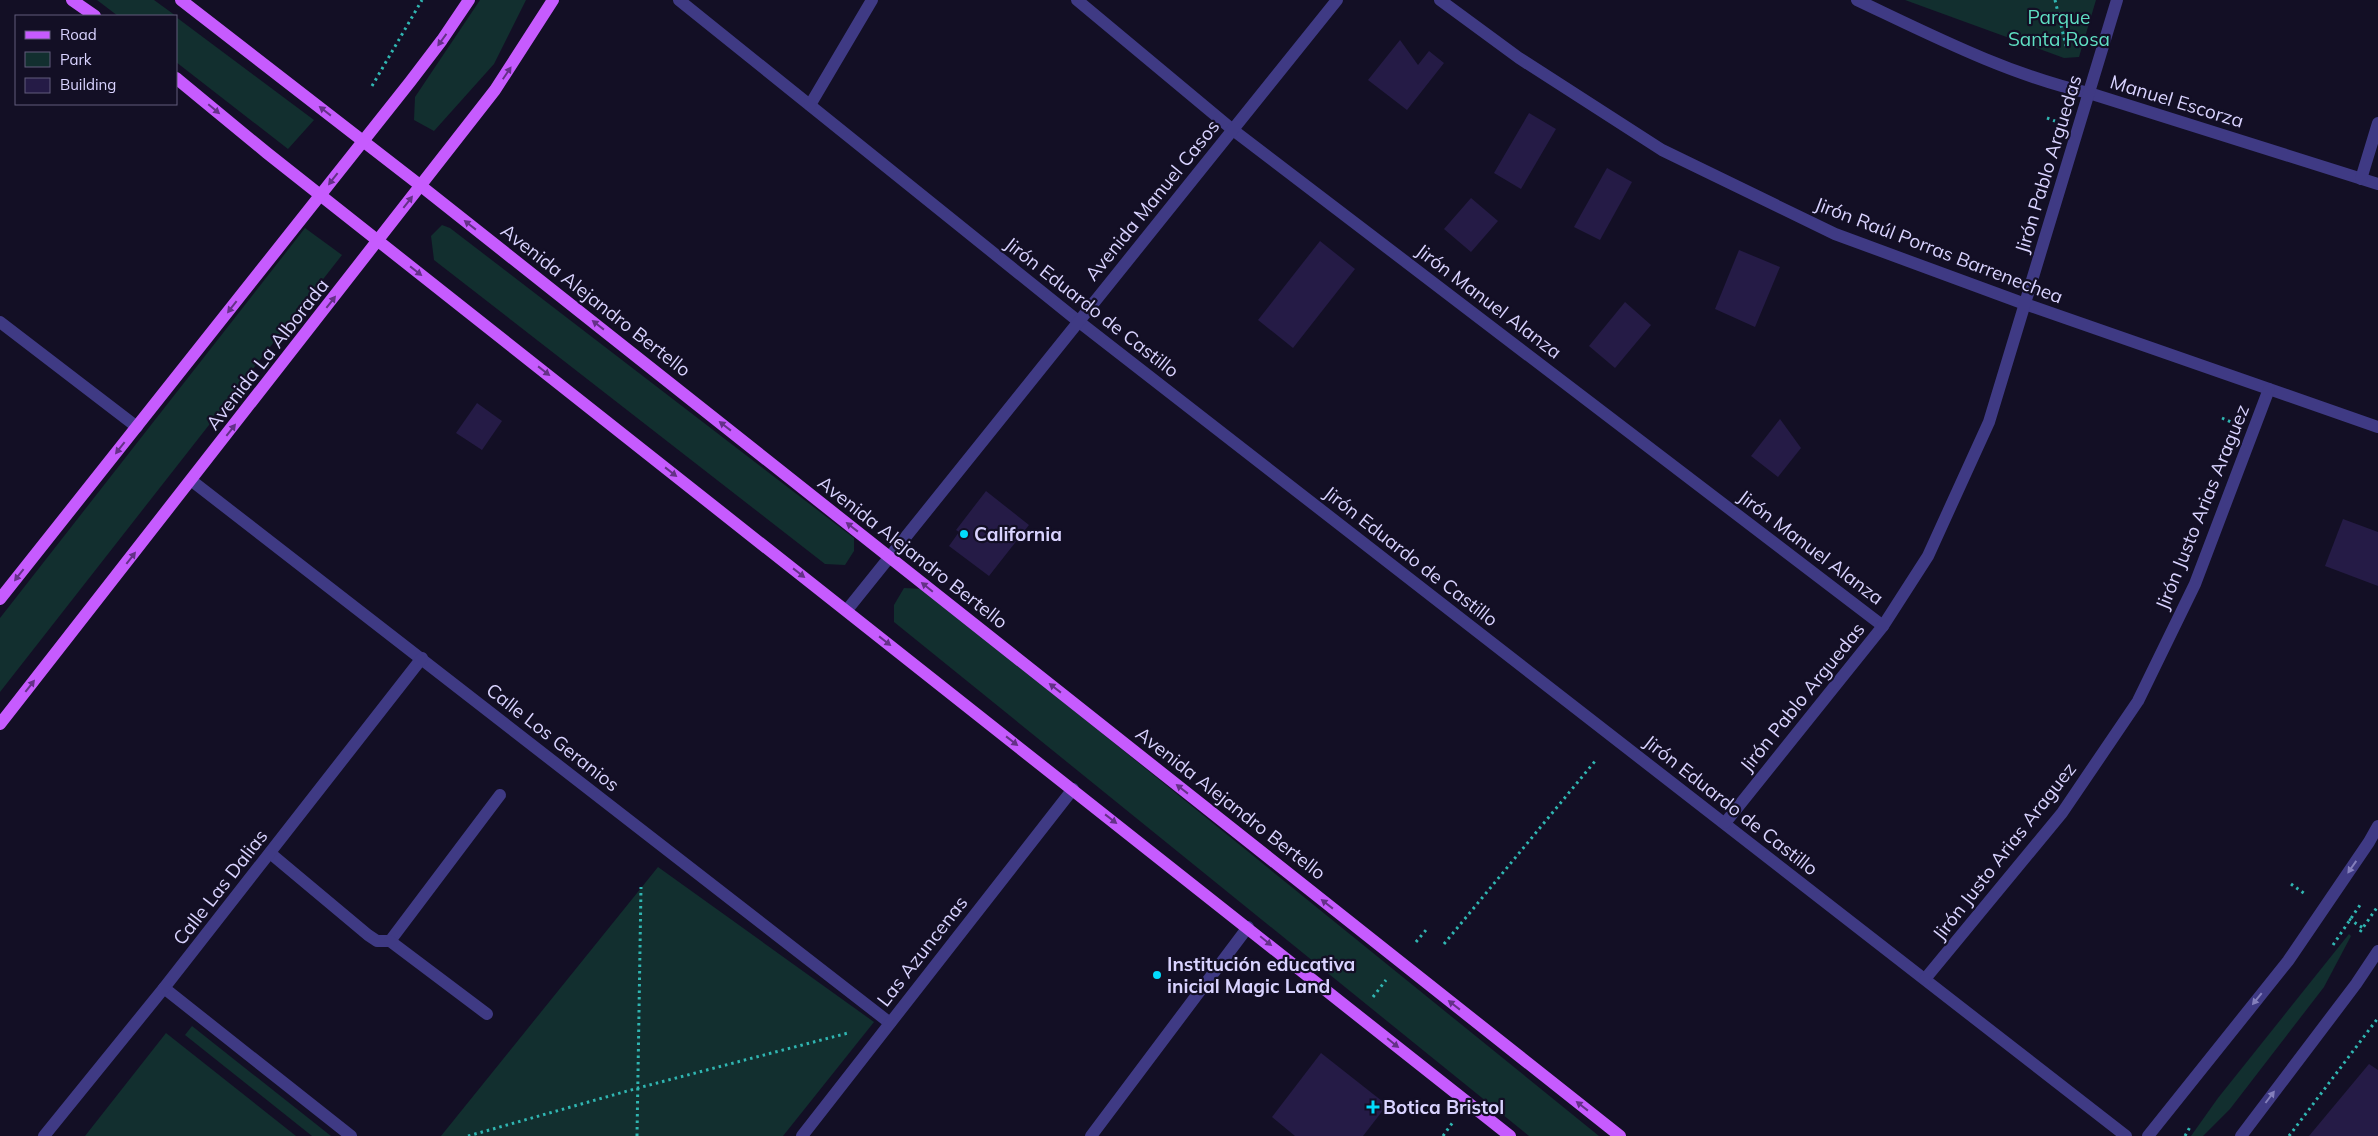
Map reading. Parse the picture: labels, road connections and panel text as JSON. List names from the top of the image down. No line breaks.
{"streets":{"main road":["Avenida Alejandro Bertello","Avenida La Alborada"],"street":["Manuel Escorza","Jirón Pablo Arguedas","Avenida Manuel Casos","Jirón Raúl Porras Barrenechea","Jirón Manuel Alanza","Jirón Eduardo de Castillo","Jirón Justo Arias Araguez","Calle Los Geranios","Calle Las Dalias","Las Azuncenas"]},"crossings":[["Manuel Escorza","Jirón Pablo Arguedas"],["Jirón Pablo Arguedas","Jirón Raúl Porras Barrenechea"],["Jirón Pablo Arguedas","Jirón Manuel Alanza"],["Jirón Pablo Arguedas","Jirón Eduardo de Castillo"],["Avenida Manuel Casos","Avenida Alejandro Bertello"],["Avenida Manuel Casos","Jirón Manuel Alanza"],["Avenida Manuel Casos","Jirón Eduardo de Castillo"],["Jirón Raúl Porras Barrenechea","Jirón Justo Arias Araguez"],["Avenida Alejandro Bertello","Avenida La Alborada"],["Jirón Eduardo de Castillo","Jirón Justo Arias Araguez"],["Avenida La Alborada","Calle Los Geranios"],["Calle Los Geranios","Calle Las Dalias"],["Calle Los Geranios","Las Azuncenas"]],"parks":["Parque Santa Rosa"],"places":{"other":["California","Institución educativa inicial Magic Land"],"health":["Botica Bristol"]},"legend":["Road","Park","Building"]}
